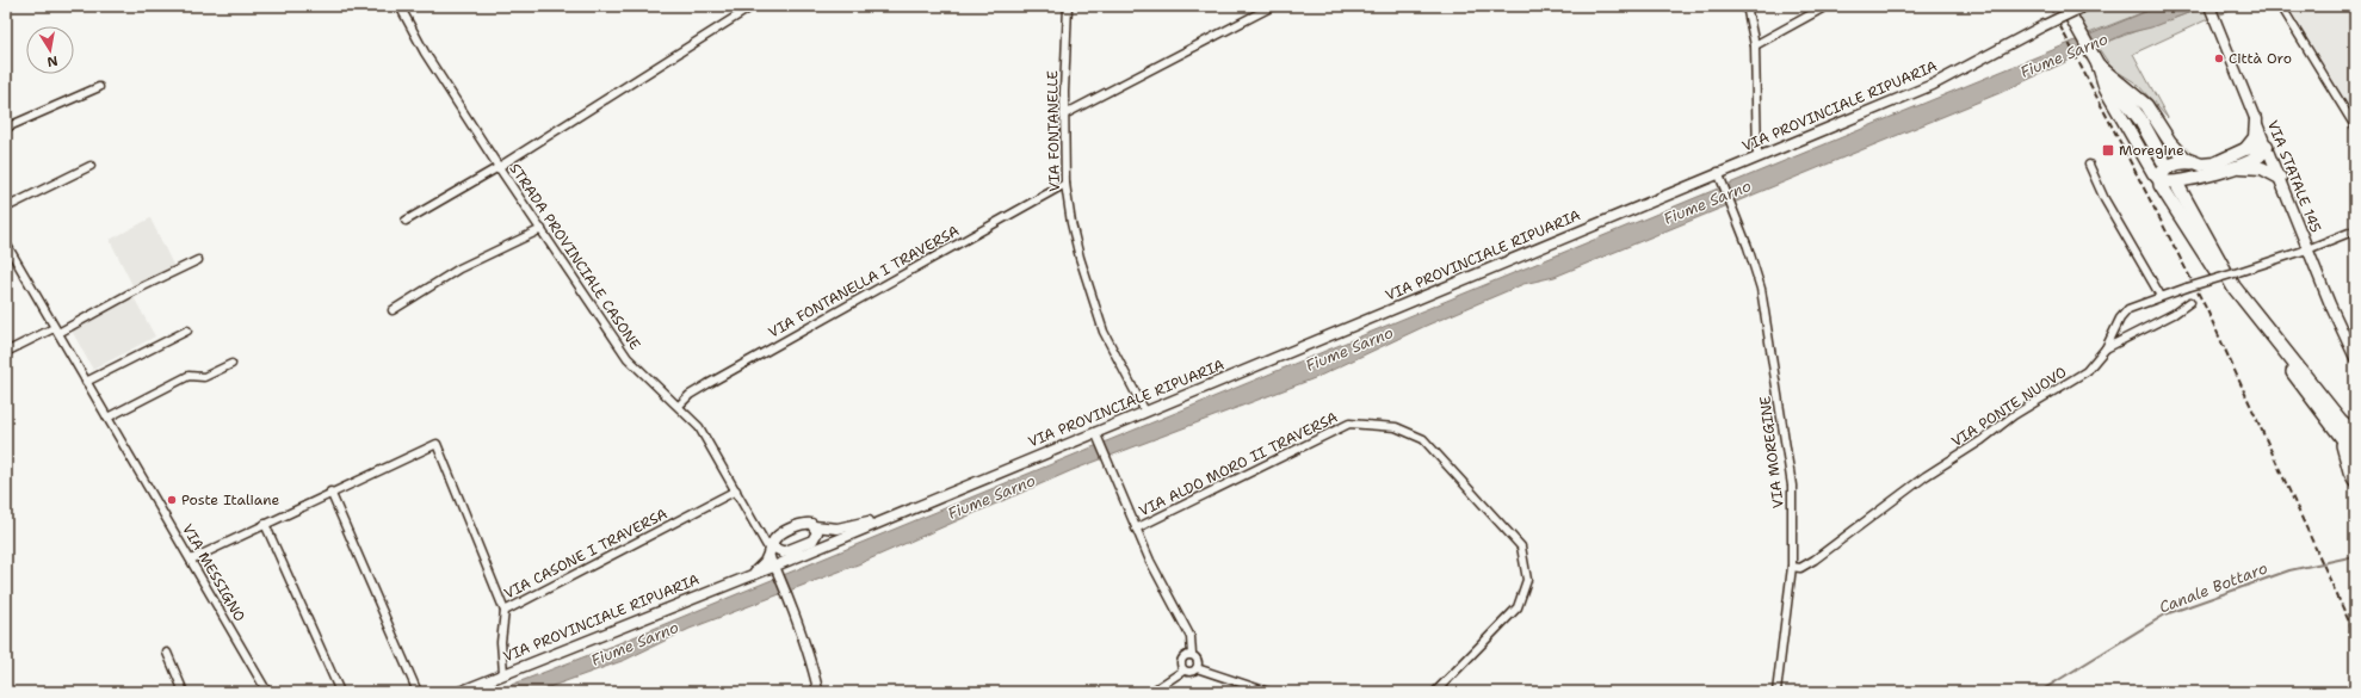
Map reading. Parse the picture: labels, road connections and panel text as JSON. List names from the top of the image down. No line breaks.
{"streets":{"main road":["VIA PROVINCIALE RIPUARIA","VIA STATALE 145"],"street":["VIA FONTANELLE","STRADA PROVINCIALE CASONE","VIA FONTANELLA I TRAVERSA","VIA PONTE NUOVO","VIA MOREGINE","VIA ALDO MORO II TRAVERSA","VIA CASONE I TRAVERSA","VIA MESSIGNO"]},"crossings":[["VIA PROVINCIALE RIPUARIA","VIA FONTANELLE"],["VIA PROVINCIALE RIPUARIA","STRADA PROVINCIALE CASONE"],["VIA PROVINCIALE RIPUARIA","VIA MOREGINE"],["VIA PROVINCIALE RIPUARIA","VIA CASONE I TRAVERSA"],["VIA FONTANELLE","VIA FONTANELLA I TRAVERSA"],["VIA STATALE 145","VIA PONTE NUOVO"],["STRADA PROVINCIALE CASONE","VIA FONTANELLA I TRAVERSA"],["STRADA PROVINCIALE CASONE","VIA CASONE I TRAVERSA"],["VIA PONTE NUOVO","VIA MOREGINE"]],"water":["Fiume Sarno","Canale Bottaro"],"places":{"other":["Città Oro","Poste Italiane"],"transit":["Moregine"]},"north":"bottom"}
